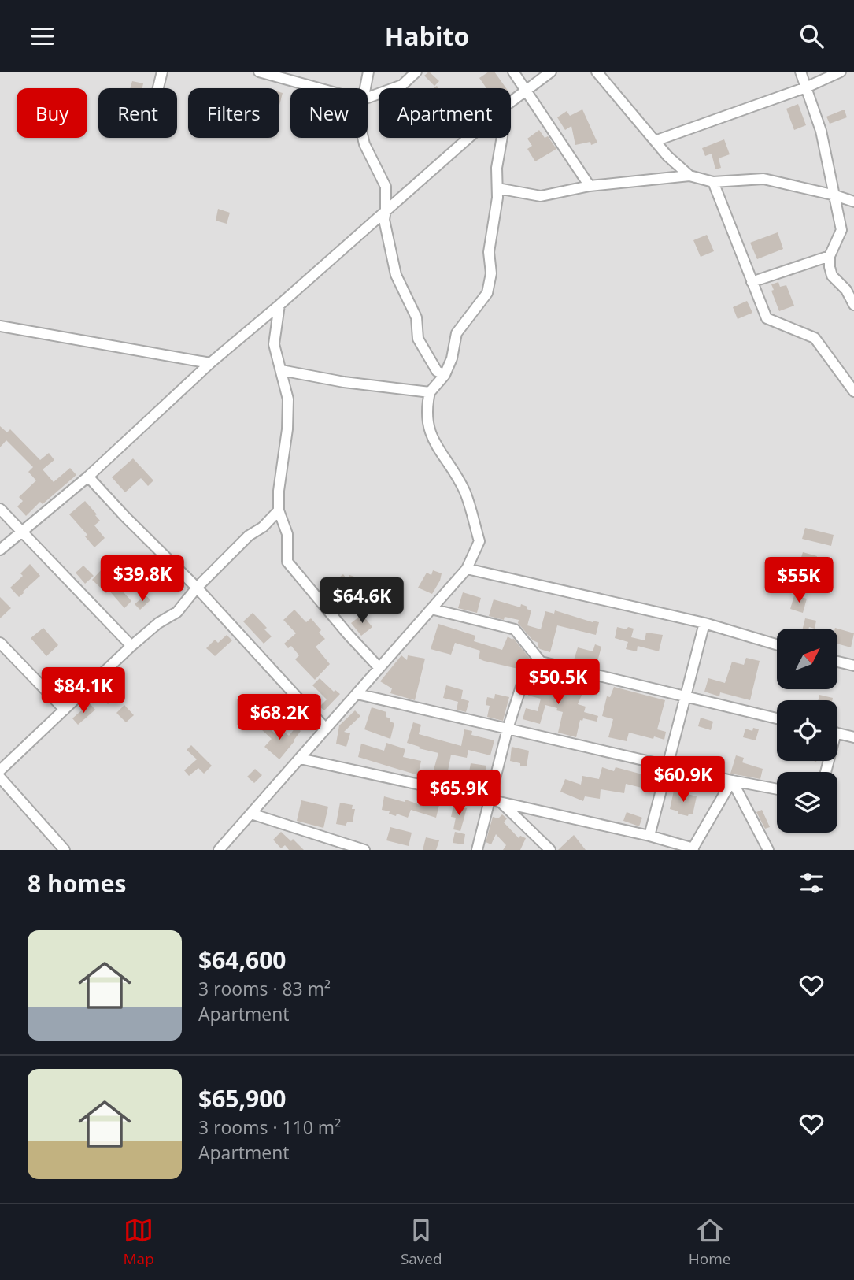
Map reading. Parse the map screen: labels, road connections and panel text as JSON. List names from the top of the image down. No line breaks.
{"north":"top right","page":{"header":"Habito","chip":["Buy","Rent","Filters","New","Apartment"],"price":["$39.8K","$55K","$64.6K","$50.5K","$84.1K","$68.2K","$60.9K","$65.9K"],"heading":"8 homes","list":[{"name":"$64,600","note":"3 rooms · 83 m² · Apartment"},{"name":"$65,900","note":"3 rooms · 110 m² · Apartment"}],"tabs":["Map","Saved","Home"]}}
